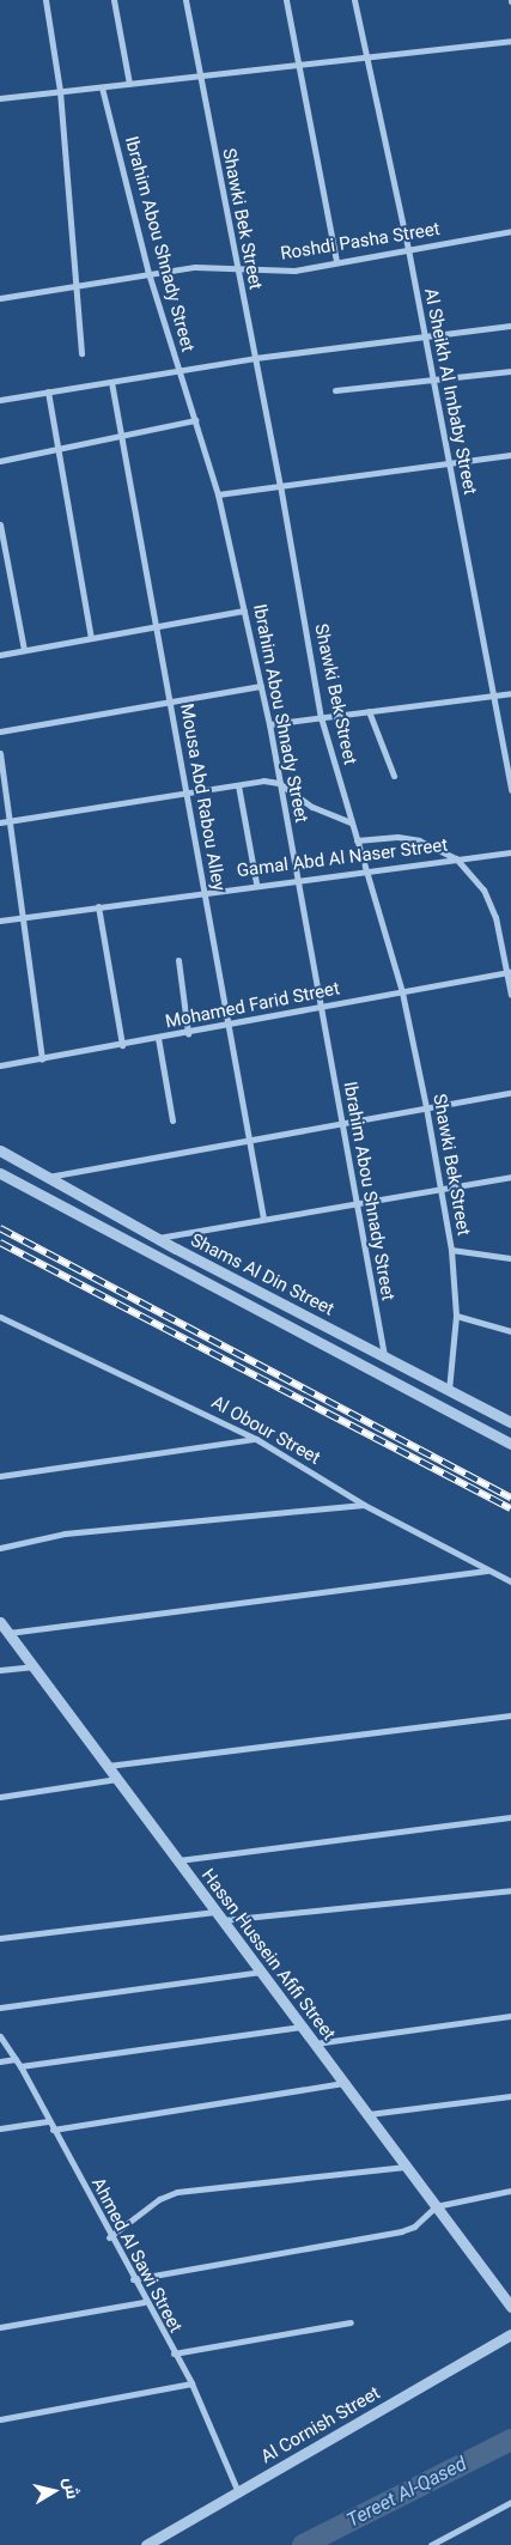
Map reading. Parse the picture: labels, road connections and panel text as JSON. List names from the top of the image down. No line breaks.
{"streets":{"street":["Shawki Bek Street","Roshdi Pasha Street","Ibrahim Abou Shnady Street","Al Sheikh Al Imbaby Street","Mousa Abd Rabou Alley","Gamal Abd Al Naser Street","Mohamed Farid Street","Shams Al Din Street","Al Obour Street","Hassn Hussein Afifi Street","Ahmed Al Sawi Street","Al Cornish Street"]},"crossings":[["Shawki Bek Street","Roshdi Pasha Street"],["Shawki Bek Street","Gamal Abd Al Naser Street"],["Shawki Bek Street","Mohamed Farid Street"],["Shawki Bek Street","Shams Al Din Street"],["Roshdi Pasha Street","Ibrahim Abou Shnady Street"],["Roshdi Pasha Street","Al Sheikh Al Imbaby Street"],["Ibrahim Abou Shnady Street","Gamal Abd Al Naser Street"],["Ibrahim Abou Shnady Street","Mohamed Farid Street"],["Ibrahim Abou Shnady Street","Shams Al Din Street"],["Mousa Abd Rabou Alley","Gamal Abd Al Naser Street"],["Mousa Abd Rabou Alley","Mohamed Farid Street"],["Ahmed Al Sawi Street","Al Cornish Street"]],"water":["Tereet Al-Qased"],"north":"right"}
